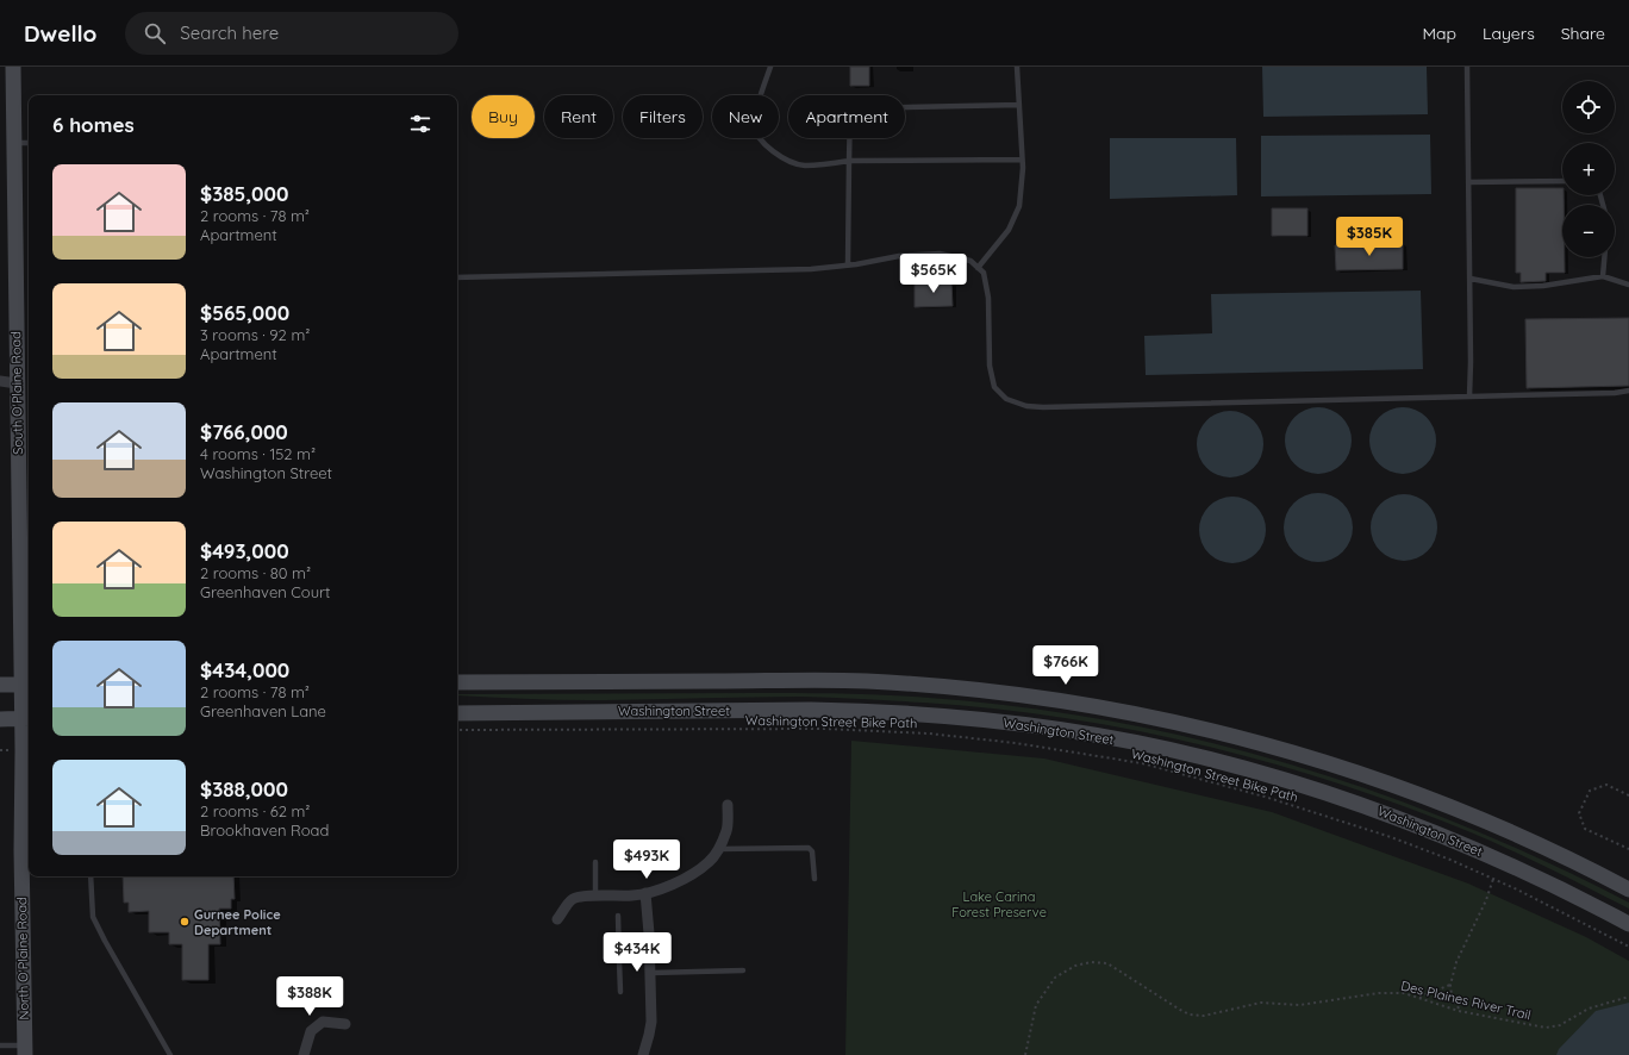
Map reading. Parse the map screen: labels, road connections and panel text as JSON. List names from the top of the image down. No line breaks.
{"streets":{"main road":["South O'Plaine Road","Washington Street","North O'Plaine Road"],"path":["Washington Street Bike Path","Des Plaines River Trail"]},"crossings":[["South O'Plaine Road","North O'Plaine Road"]],"parks":["Lake Carina Forest Preserve"],"places":["Gurnee Police Department"],"page":{"header":"Dwello","search":"Search here","nav":["Map","Layers","Share"],"map_buttons":["+","−"],"chip":["Buy","Rent","Filters","New","Apartment"],"heading":"6 homes","list":[{"name":"$385,000","note":"2 rooms · 78 m² · Apartment"},{"name":"$565,000","note":"3 rooms · 92 m² · Apartment"},{"name":"$766,000","note":"4 rooms · 152 m² · Washington Street"},{"name":"$493,000","note":"2 rooms · 80 m² · Greenhaven Court"},{"name":"$434,000","note":"2 rooms · 78 m² · Greenhaven Lane"},{"name":"$388,000","note":"2 rooms · 62 m² · Brookhaven Road"}],"price":["$385K","$565K","$766K","$493K","$434K","$388K"]}}
